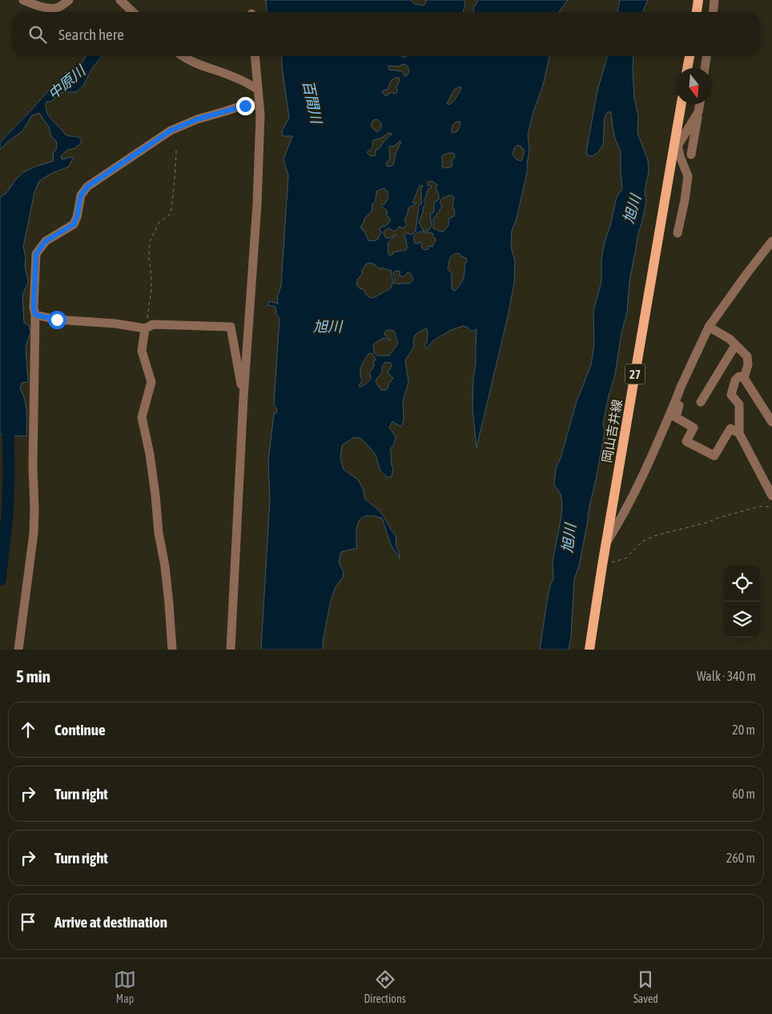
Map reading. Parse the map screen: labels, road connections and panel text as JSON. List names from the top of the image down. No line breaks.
{"streets":{"main road":["27","岡山吉井線"]},"water":["中原川","百間川","旭川"],"north":"bottom","page":{"search":"Search here","heading":["5 min","Walk · 340 m"],"list":[["Continue","20 m"],["Turn right","60 m"],["Turn right","260 m"],"Arrive at destination"],"nav":["Map","Directions","Saved"]}}
